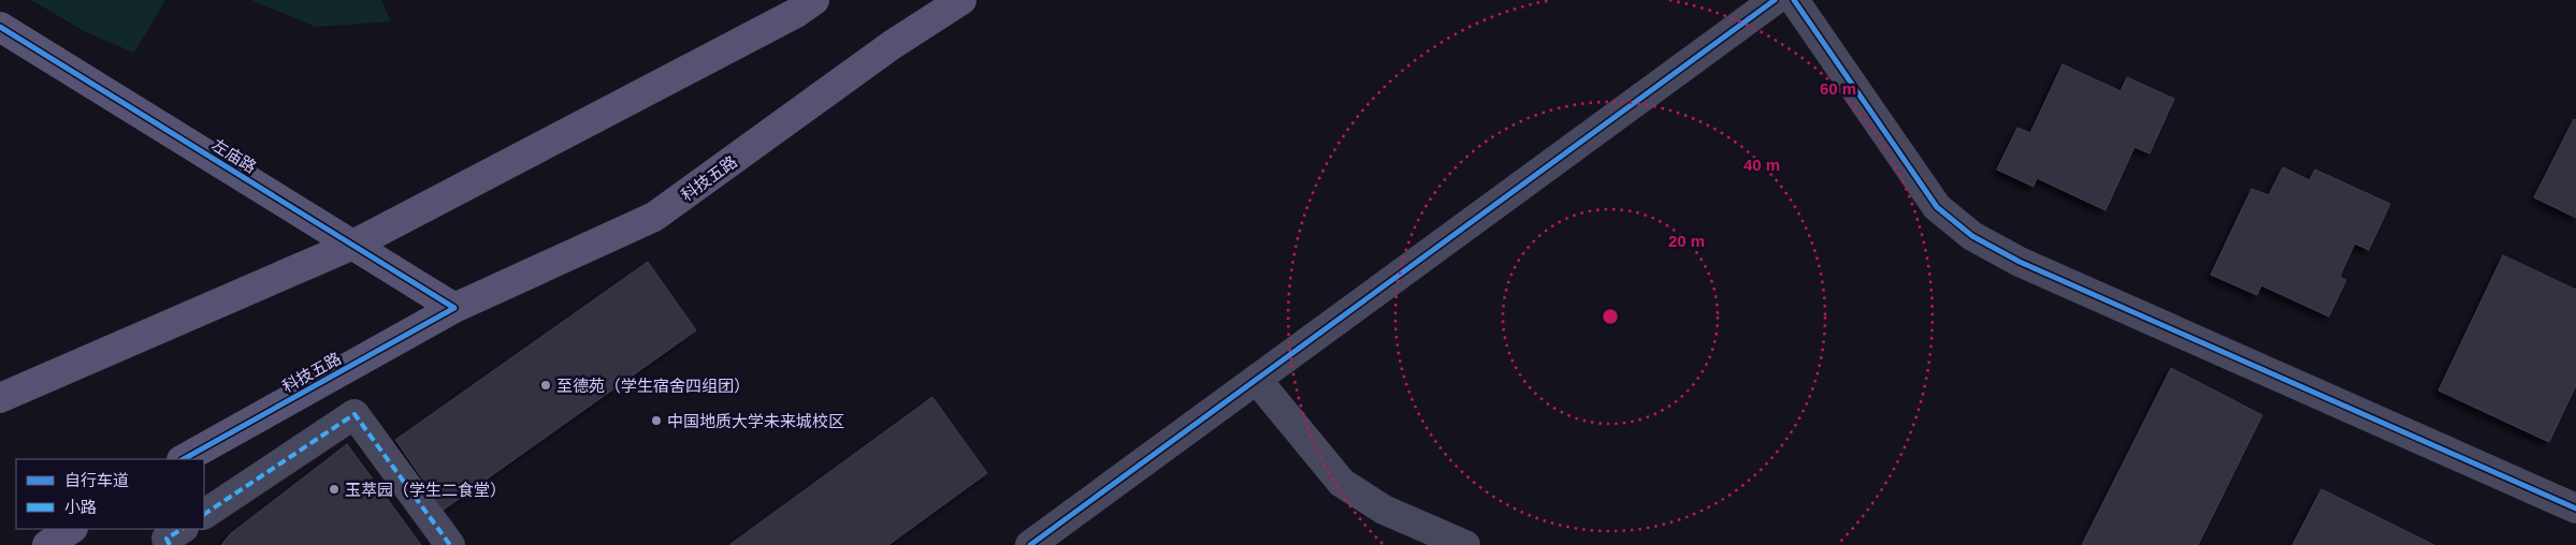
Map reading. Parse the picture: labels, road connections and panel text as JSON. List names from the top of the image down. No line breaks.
{"streets":{"main road":["左庙路","科技五路"]},"crossings":[["左庙路","科技五路"]],"places":["至德苑（学生宿舍四组团）","中国地质大学未来城校区","玉萃园（学生二食堂）"],"legend":["自行车道","小路"],"rings":["60 m","40 m","20 m"]}
